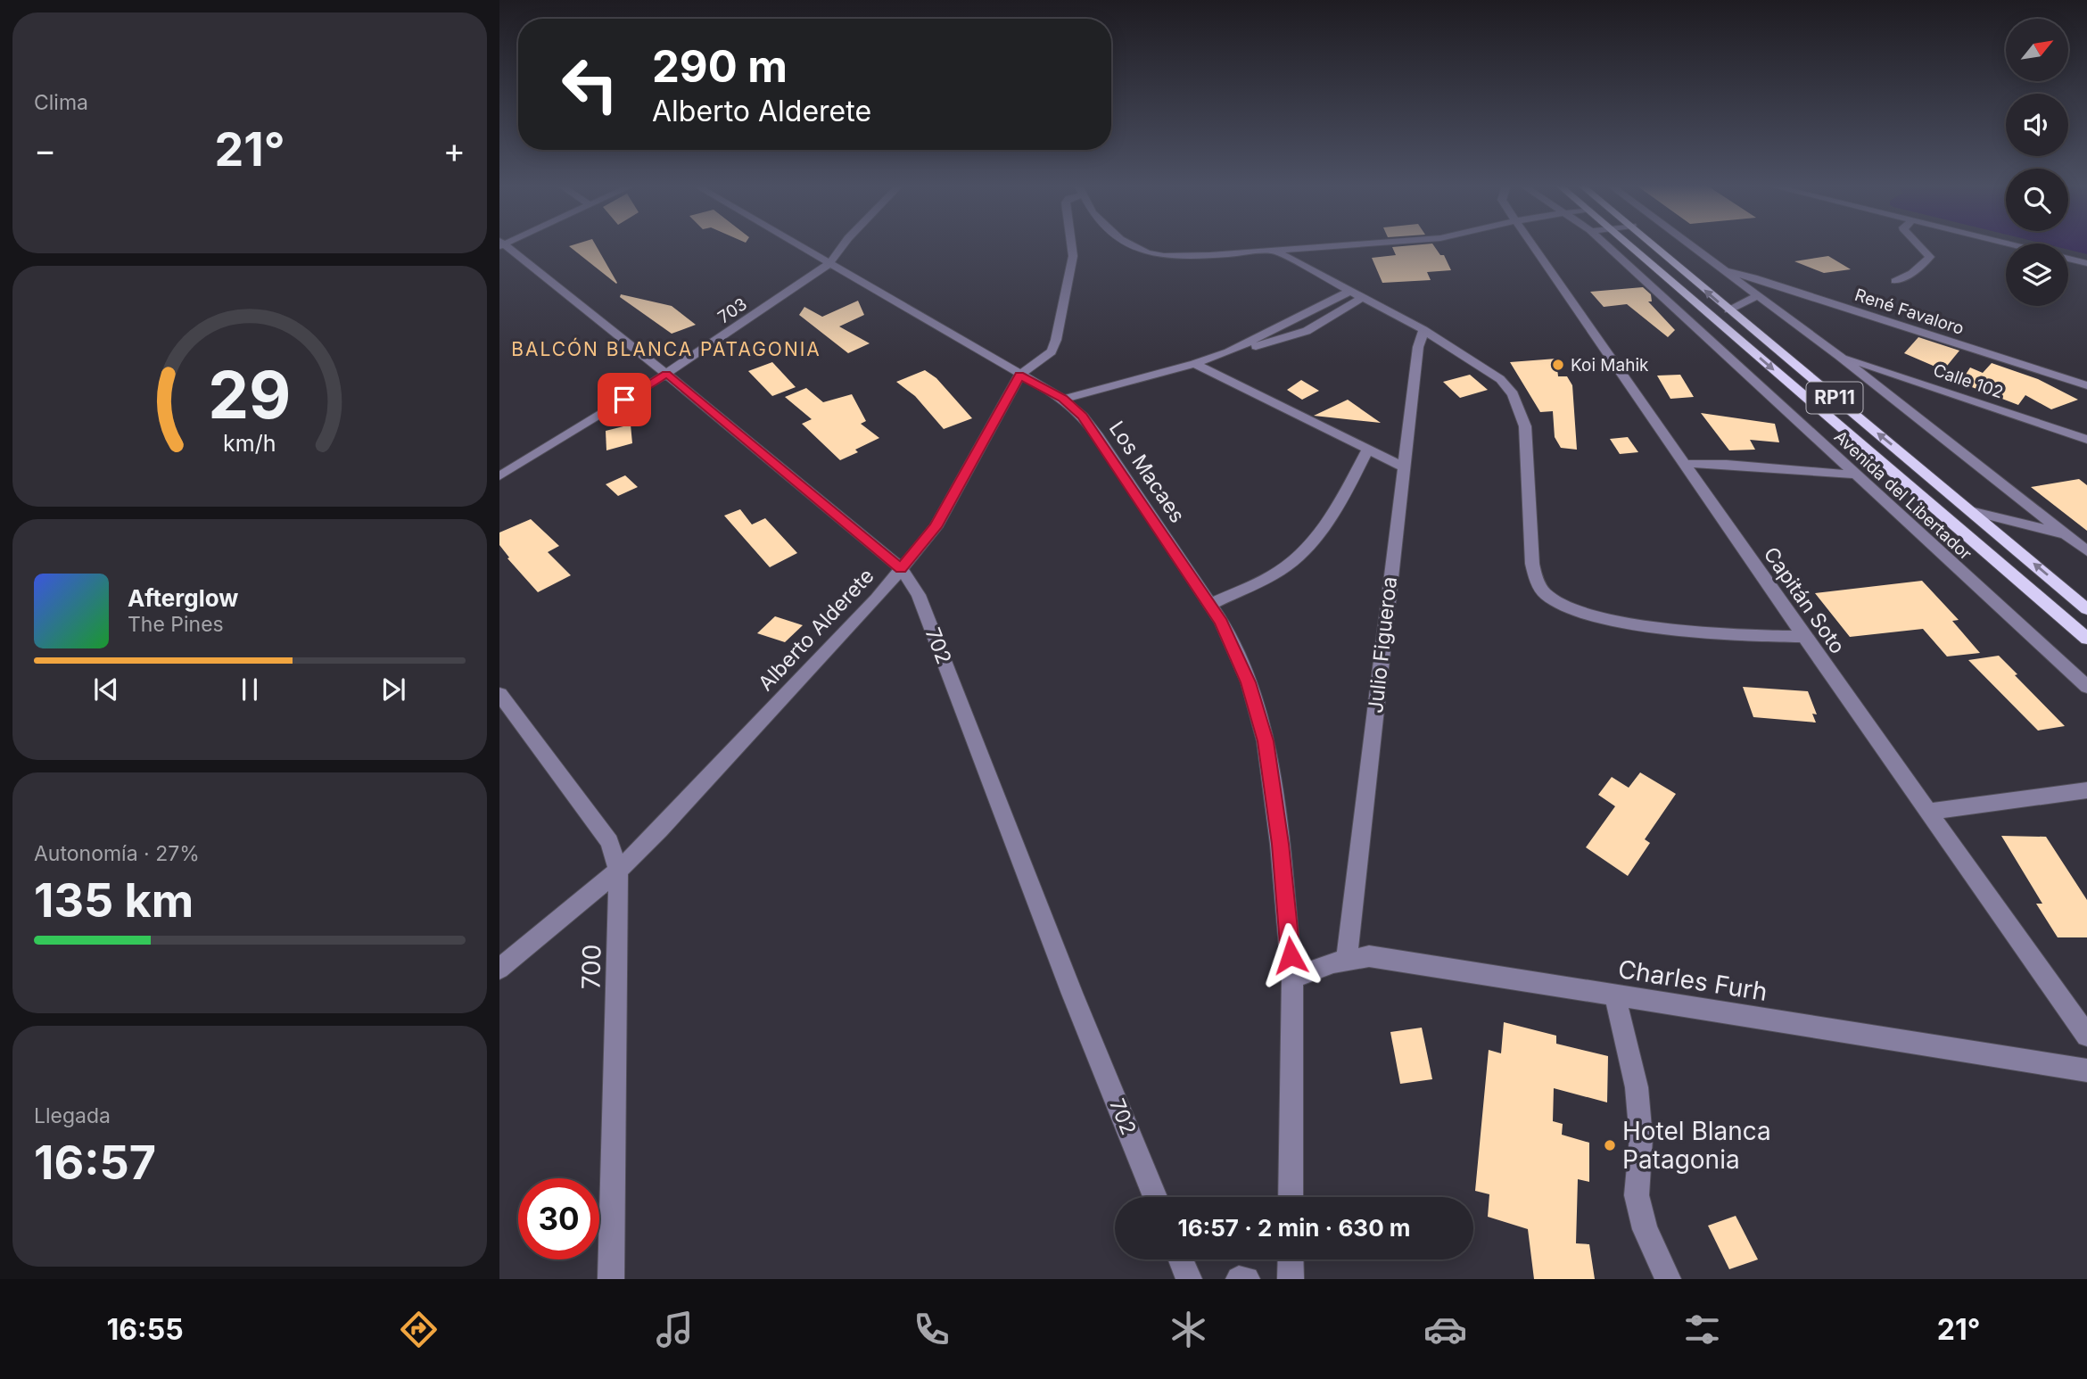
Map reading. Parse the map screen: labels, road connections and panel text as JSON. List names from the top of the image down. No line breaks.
{"streets":{"main road":["RP11","Avenida del Libertador"],"street":["703","René Favaloro","Calle 102","Los Macaes","Capitán Soto","Alberto Alderete","Julio Figueroa","702","700","Charles Furh"]},"crossings":[["703","Los Macaes"],["703","702"],["Los Macaes","Alberto Alderete"],["Los Macaes","Charles Furh"],["Alberto Alderete","702"],["Alberto Alderete","700"],["Julio Figueroa","Charles Furh"]],"districts":["BALCÓN BLANCA PATAGONIA"],"places":["Koi Mahik","Hotel Blanca Patagonia"],"north":"top right","page":{"tile":["Clima",["Autonomía · 27%","135 km"],["Llegada","16:57"]],"turn":["290 m","Alberto Alderete"],"heat":["−","21°","+"],"song":["Afterglow","The Pines"],"limit":"30","trip":"16:57 · 2 min · 630 m","tabs":["16:55","21°"],"gauge":["29","km/h"]}}
